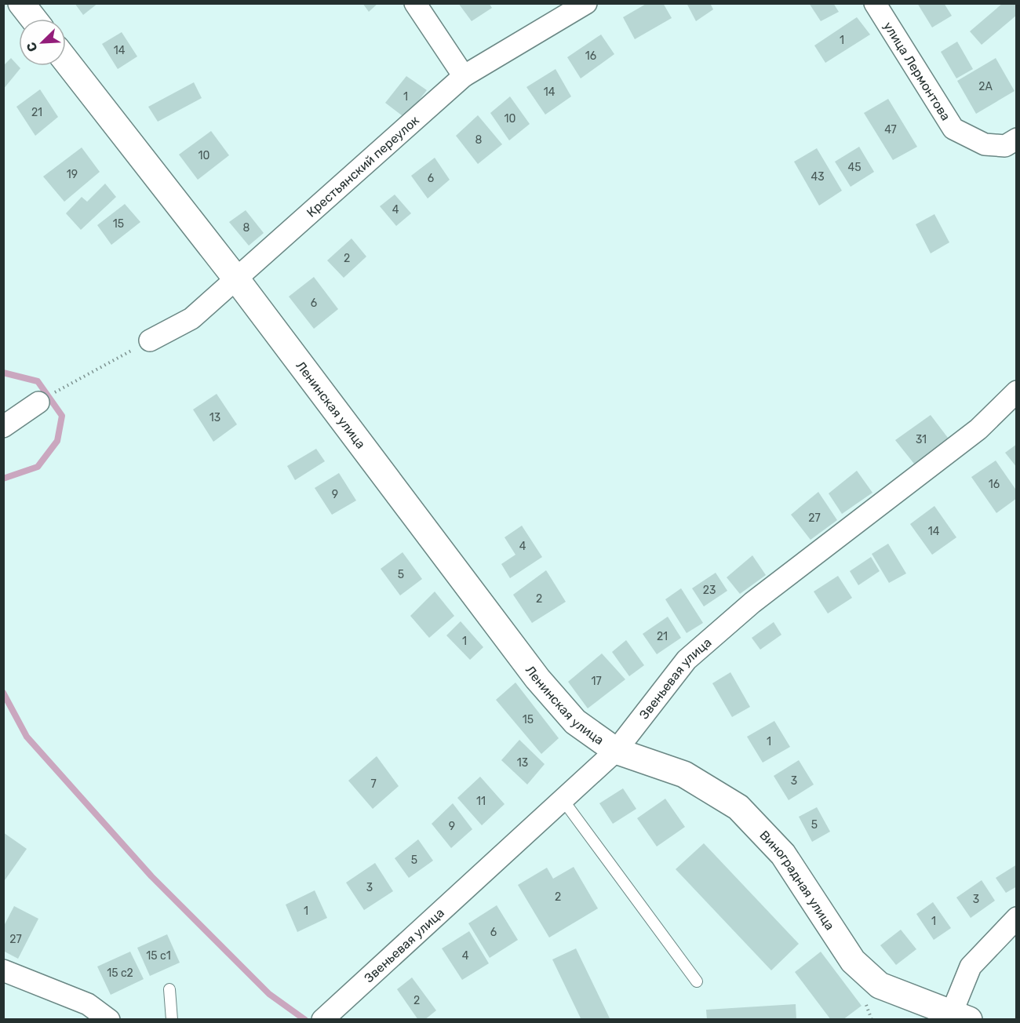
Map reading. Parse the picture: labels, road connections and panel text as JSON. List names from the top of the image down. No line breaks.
{"streets":{"street":["улица Лермонтова","Крестьянский переулок","Ленинская улица","Звеньевая улица","Виноградная улица"]},"crossings":[["Крестьянский переулок","Ленинская улица"],["Ленинская улица","Звеньевая улица"],["Ленинская улица","Виноградная улица"],["Звеньевая улица","Виноградная улица"]],"house_numbers":["1","14","16","2А","14","1","21","10","47","8","10","45","19","43","6","4","15","8","2","6","13","31","16","9","27","14","4","5","23","2","21","1","17","15","1","13","3","7","11","5","9","5","3","2","3","1","1","6","27","15 с1","4","15 с2","2"],"north":"bottom left"}
